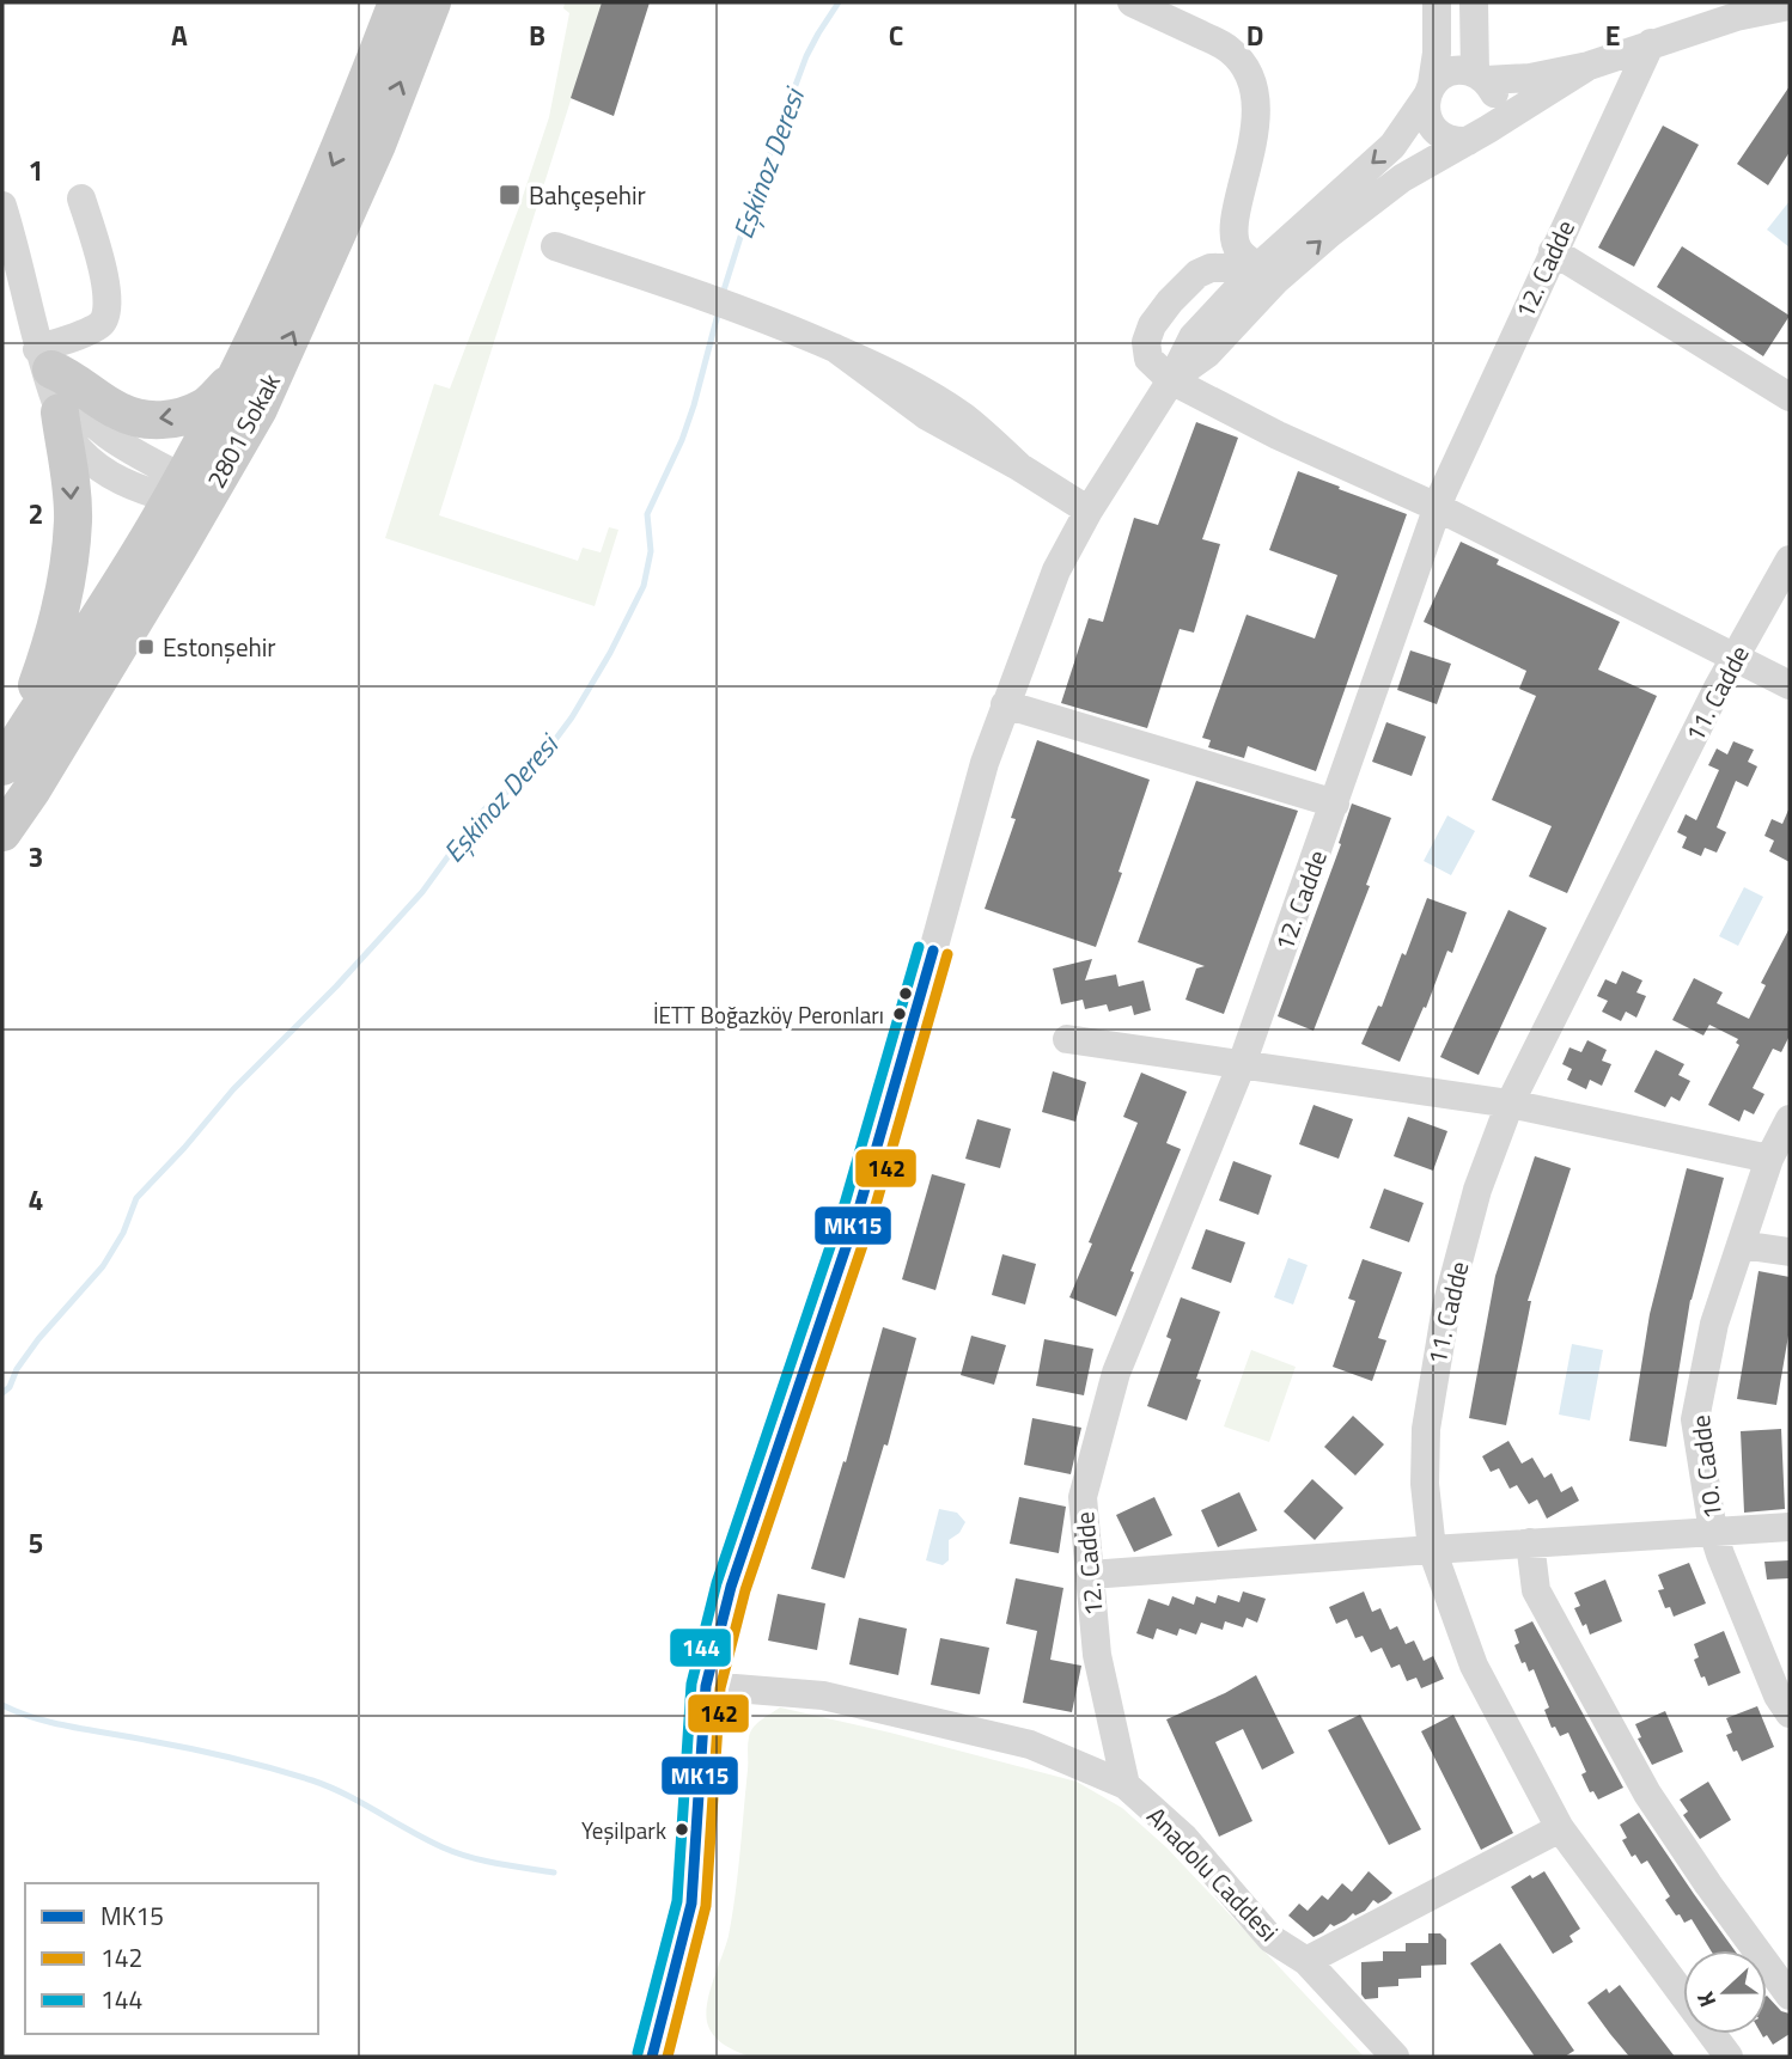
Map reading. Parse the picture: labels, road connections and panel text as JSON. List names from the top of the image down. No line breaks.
{"streets":{"main road":["2801 Sokak"],"street":["12. Cadde","11. Cadde","10. Cadde","Anadolu Caddesi"]},"crossings":[["12. Cadde","Anadolu Caddesi"]],"water":["Eşkinoz Deresi"],"places":{"transit":["Bahçeşehir","Estonşehir"],"other":["İETT Boğazköy Peronları","Yeşilpark"]},"lines":["transit line 144","transit line MK15","transit line 142"],"legend":["MK15","142","144"],"north":"left","grid":{"columns":["A","B","C","D","E"],"rows":["1","2","3","4","5"]}}
